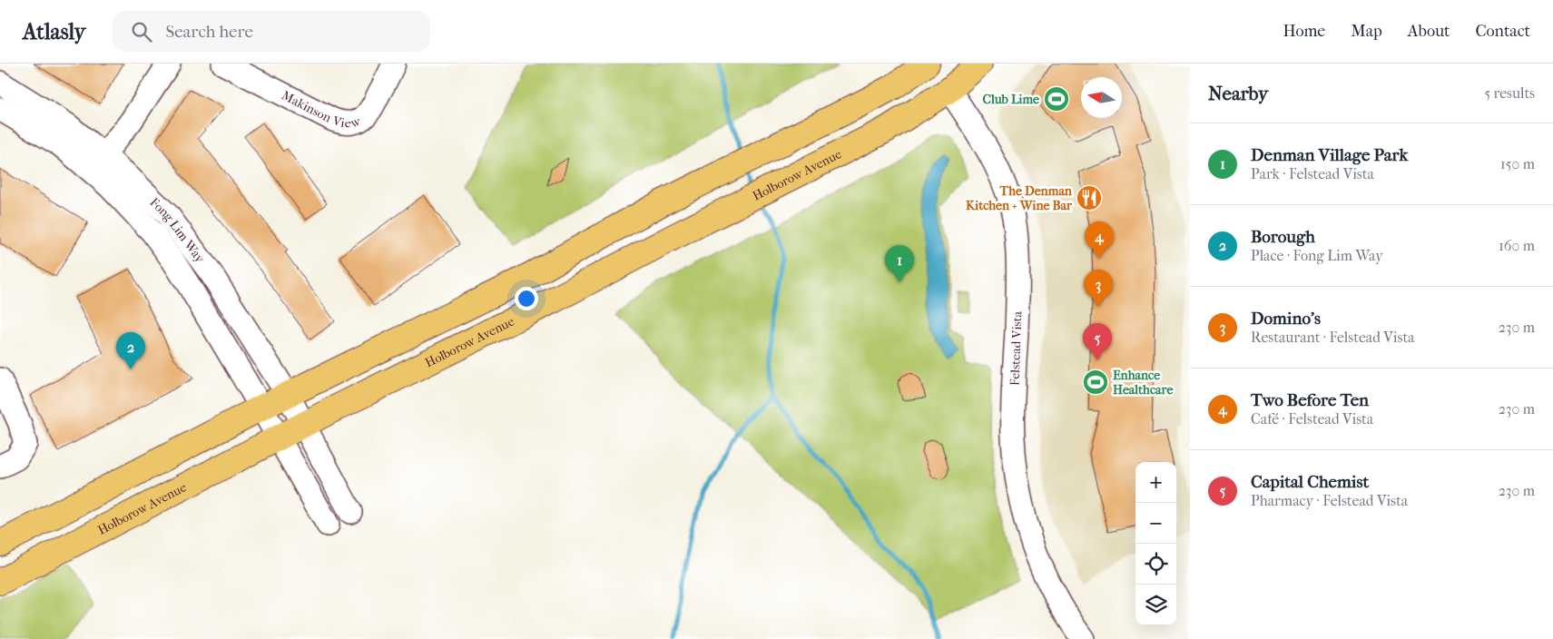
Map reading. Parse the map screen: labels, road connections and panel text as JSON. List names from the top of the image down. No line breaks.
{"streets":{"main road":["Holborow Avenue","Felstead Vista"],"street":["Makinson View","Fong Lim Way"]},"crossings":[["Holborow Avenue","Fong Lim Way"],["Holborow Avenue","Felstead Vista"]],"places":{"sports":["Club Lime","Enhance Healthcare"],"restaurant":["The Denman Kitchen + Wine Bar"]},"north":"left","page":{"header":"Atlasly","search":"Search here","nav":["Home","Map","About","Contact"],"heading":["Nearby","5 results"],"list":[{"mark":"1","name":"Denman Village Park","note":"Park · Felstead Vista","value":"150 m"},{"mark":"2","name":"Borough","note":"Place · Fong Lim Way","value":"160 m"},{"mark":"3","name":"Domino's","note":"Restaurant · Felstead Vista","value":"230 m"},{"mark":"4","name":"Two Before Ten","note":"Café · Felstead Vista","value":"230 m"},{"mark":"5","name":"Capital Chemist","note":"Pharmacy · Felstead Vista","value":"230 m"}],"pins":["4","1","3","5","2"],"map_buttons":["+","−"]}}
